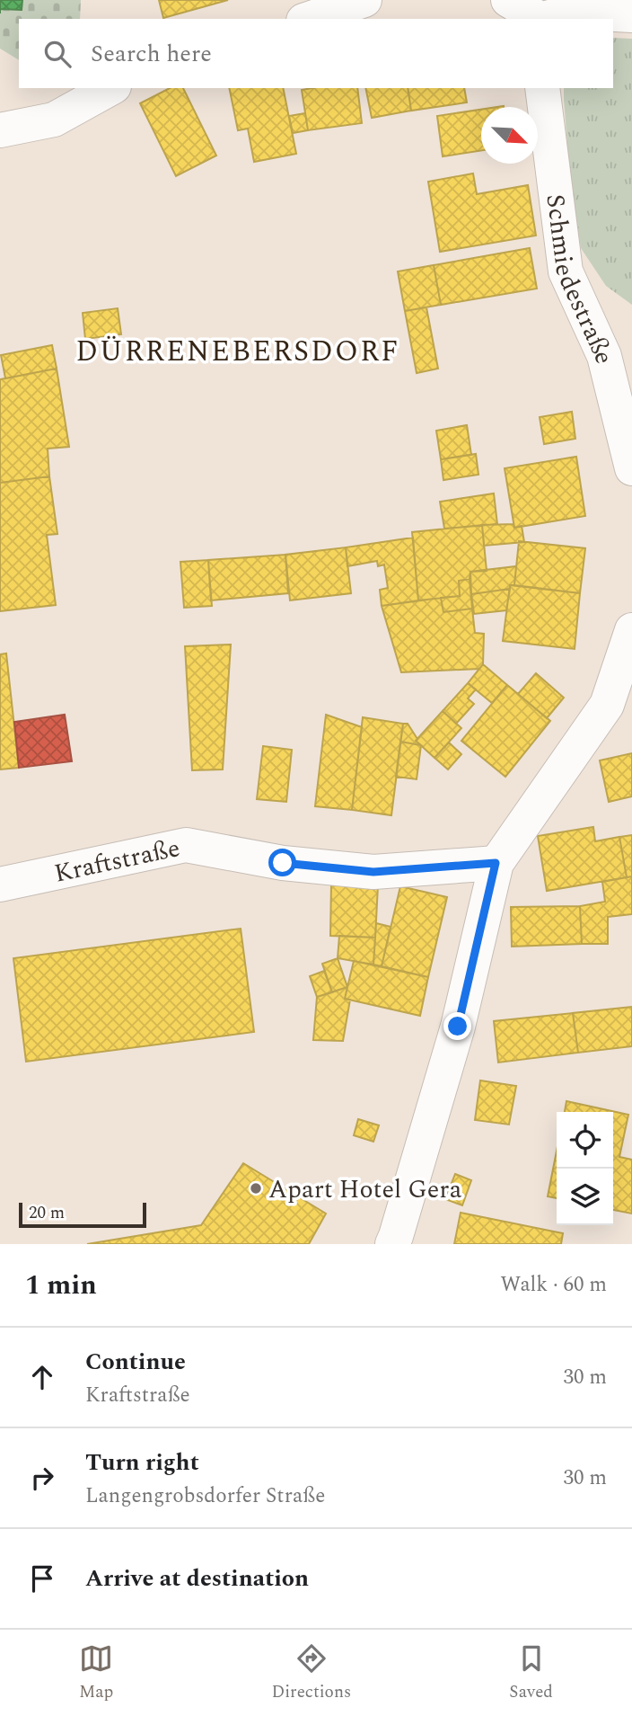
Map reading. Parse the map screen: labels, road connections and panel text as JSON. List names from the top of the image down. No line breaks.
{"streets":{"street":["Schmiedestraße","Kraftstraße"]},"districts":["DÜRRENEBERSDORF"],"places":["Apart Hotel Gera"],"scale_bar":"20 m","north":"bottom right","page":{"search":"Search here","scale":"20 m","heading":["1 min","Walk · 60 m"],"list":[["Continue","Kraftstraße","30 m"],["Turn right","Langengrobsdorfer Straße","30 m"],"Arrive at destination"],"nav":["Map","Directions","Saved"]}}
